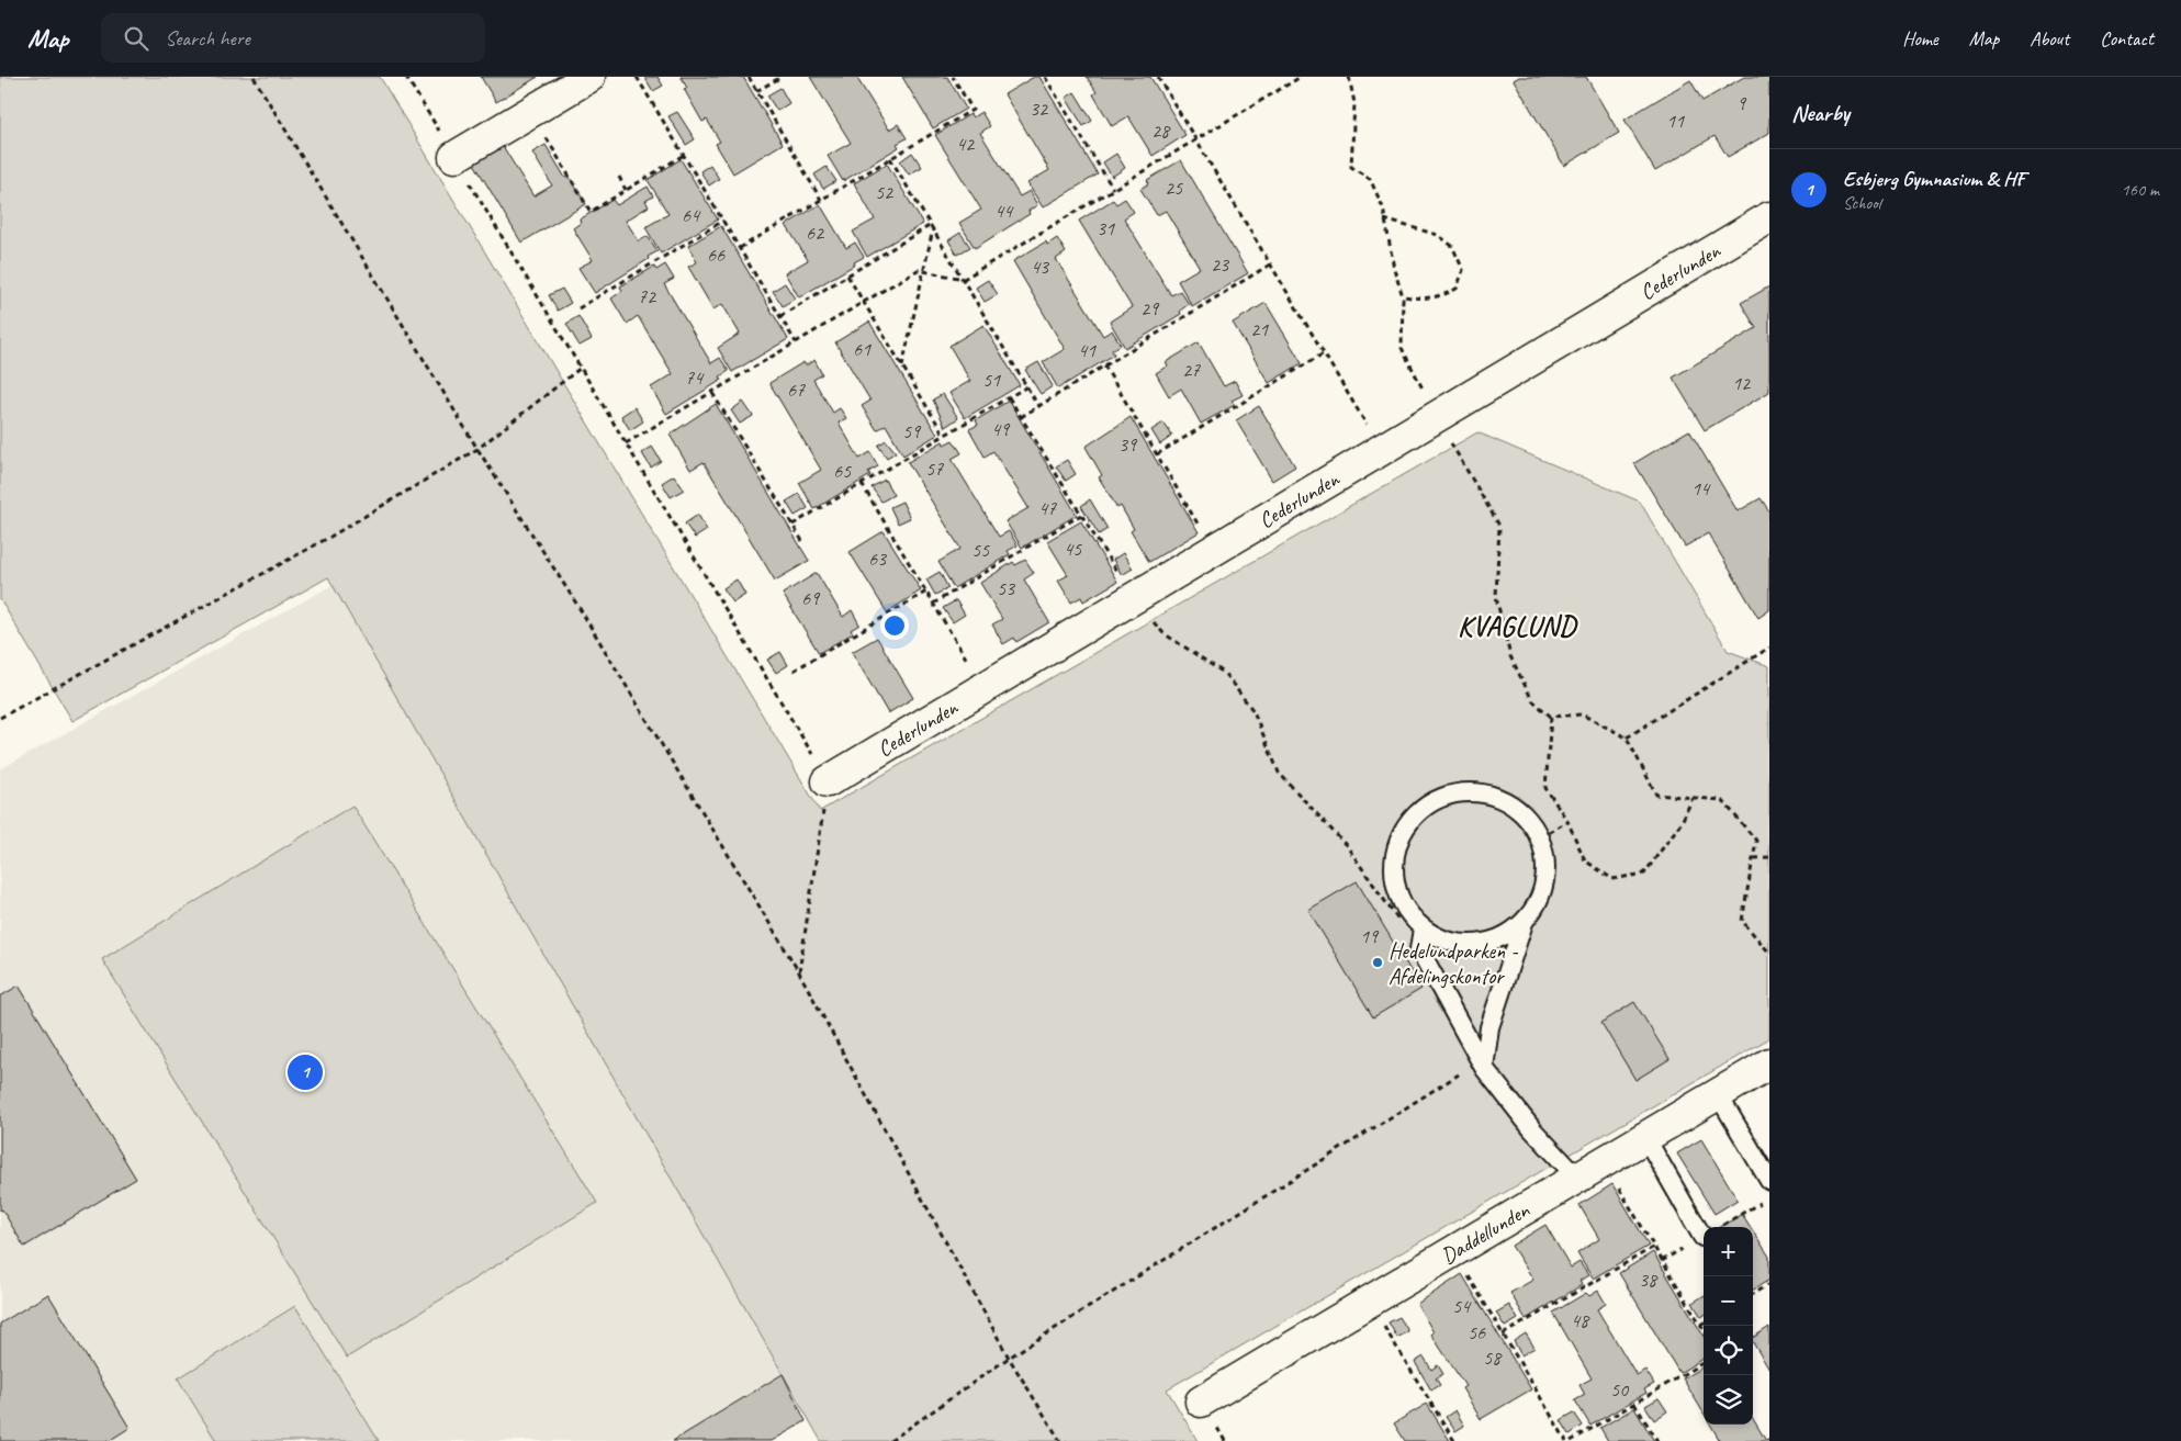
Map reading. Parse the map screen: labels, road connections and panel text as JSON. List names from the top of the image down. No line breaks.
{"streets":{"street":["Cederlunden","Daddellunden"]},"districts":["KVAGLUND"],"places":["Hedelundparken - Afdelingskontor"],"house_numbers":["9","32","11","28","42","25","52","44","64","31","62","66","23","43","72","29","21","61","41","27","74","51","12","67","49","59","39","57","65","14","47","45","55","63","53","69","19","38","54","48","56","58","50"],"page":{"header":"Map","search":"Search here","nav":["Home","Map","About","Contact"],"heading":"Nearby","list":[{"mark":"1","name":"Esbjerg Gymnasium & HF","note":"School","value":"160 m"}],"pins":"1","map_buttons":["+","−"]}}
